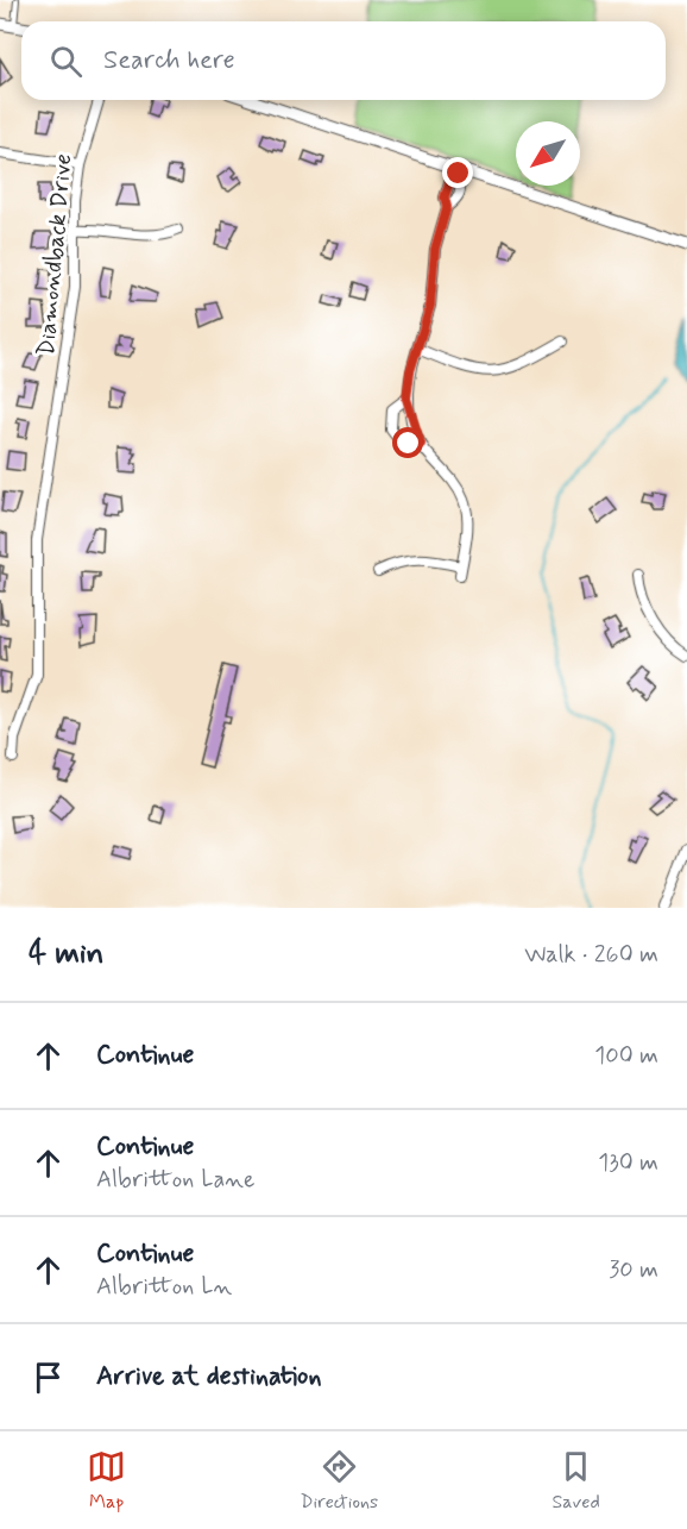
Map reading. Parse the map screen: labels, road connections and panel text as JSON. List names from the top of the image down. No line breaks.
{"streets":{"street":["Diamondback Drive"]},"north":"bottom left","page":{"search":"Search here","heading":["4 min","Walk · 260 m"],"list":[["Continue","100 m"],["Continue","Albritton Lane","130 m"],["Continue","Albritton Ln","30 m"],"Arrive at destination"],"nav":["Map","Directions","Saved"]}}
